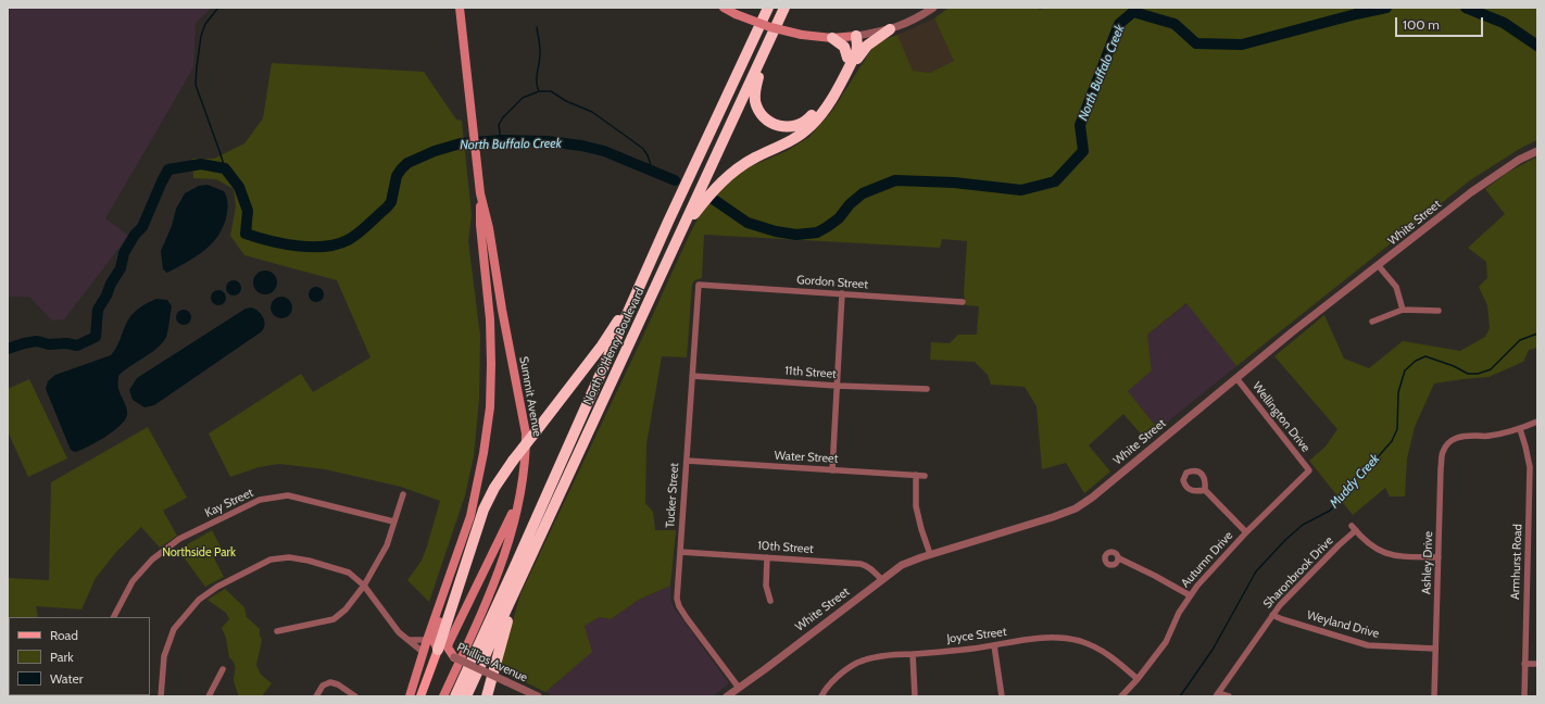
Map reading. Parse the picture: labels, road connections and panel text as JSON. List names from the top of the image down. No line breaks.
{"streets":{"highway":["North O'Henry Boulevard"],"main road":["Summit Avenue"],"street":["White Street","Gordon Street","11th Street","Wellington Drive","Water Street","Tucker Street","Kay Street","10th Street","Autumn Drive","Armhurst Road","Ashley Drive","Sharonbrook Drive","Weyland Drive","Joyce Street","Phillips Avenue"]},"crossings":[["White Street","Wellington Drive"],["White Street","Tucker Street"],["White Street","10th Street"],["Gordon Street","Tucker Street"],["11th Street","Tucker Street"],["Wellington Drive","Autumn Drive"],["Water Street","Tucker Street"],["Tucker Street","10th Street"],["Autumn Drive","Joyce Street"],["Armhurst Road","Ashley Drive"],["Ashley Drive","Sharonbrook Drive"],["Ashley Drive","Weyland Drive"],["Sharonbrook Drive","Weyland Drive"]],"water":["North Buffalo Creek","Muddy Creek"],"parks":["Northside Park"],"legend":["Road","Park","Water"],"scale_bar":"100 m"}
